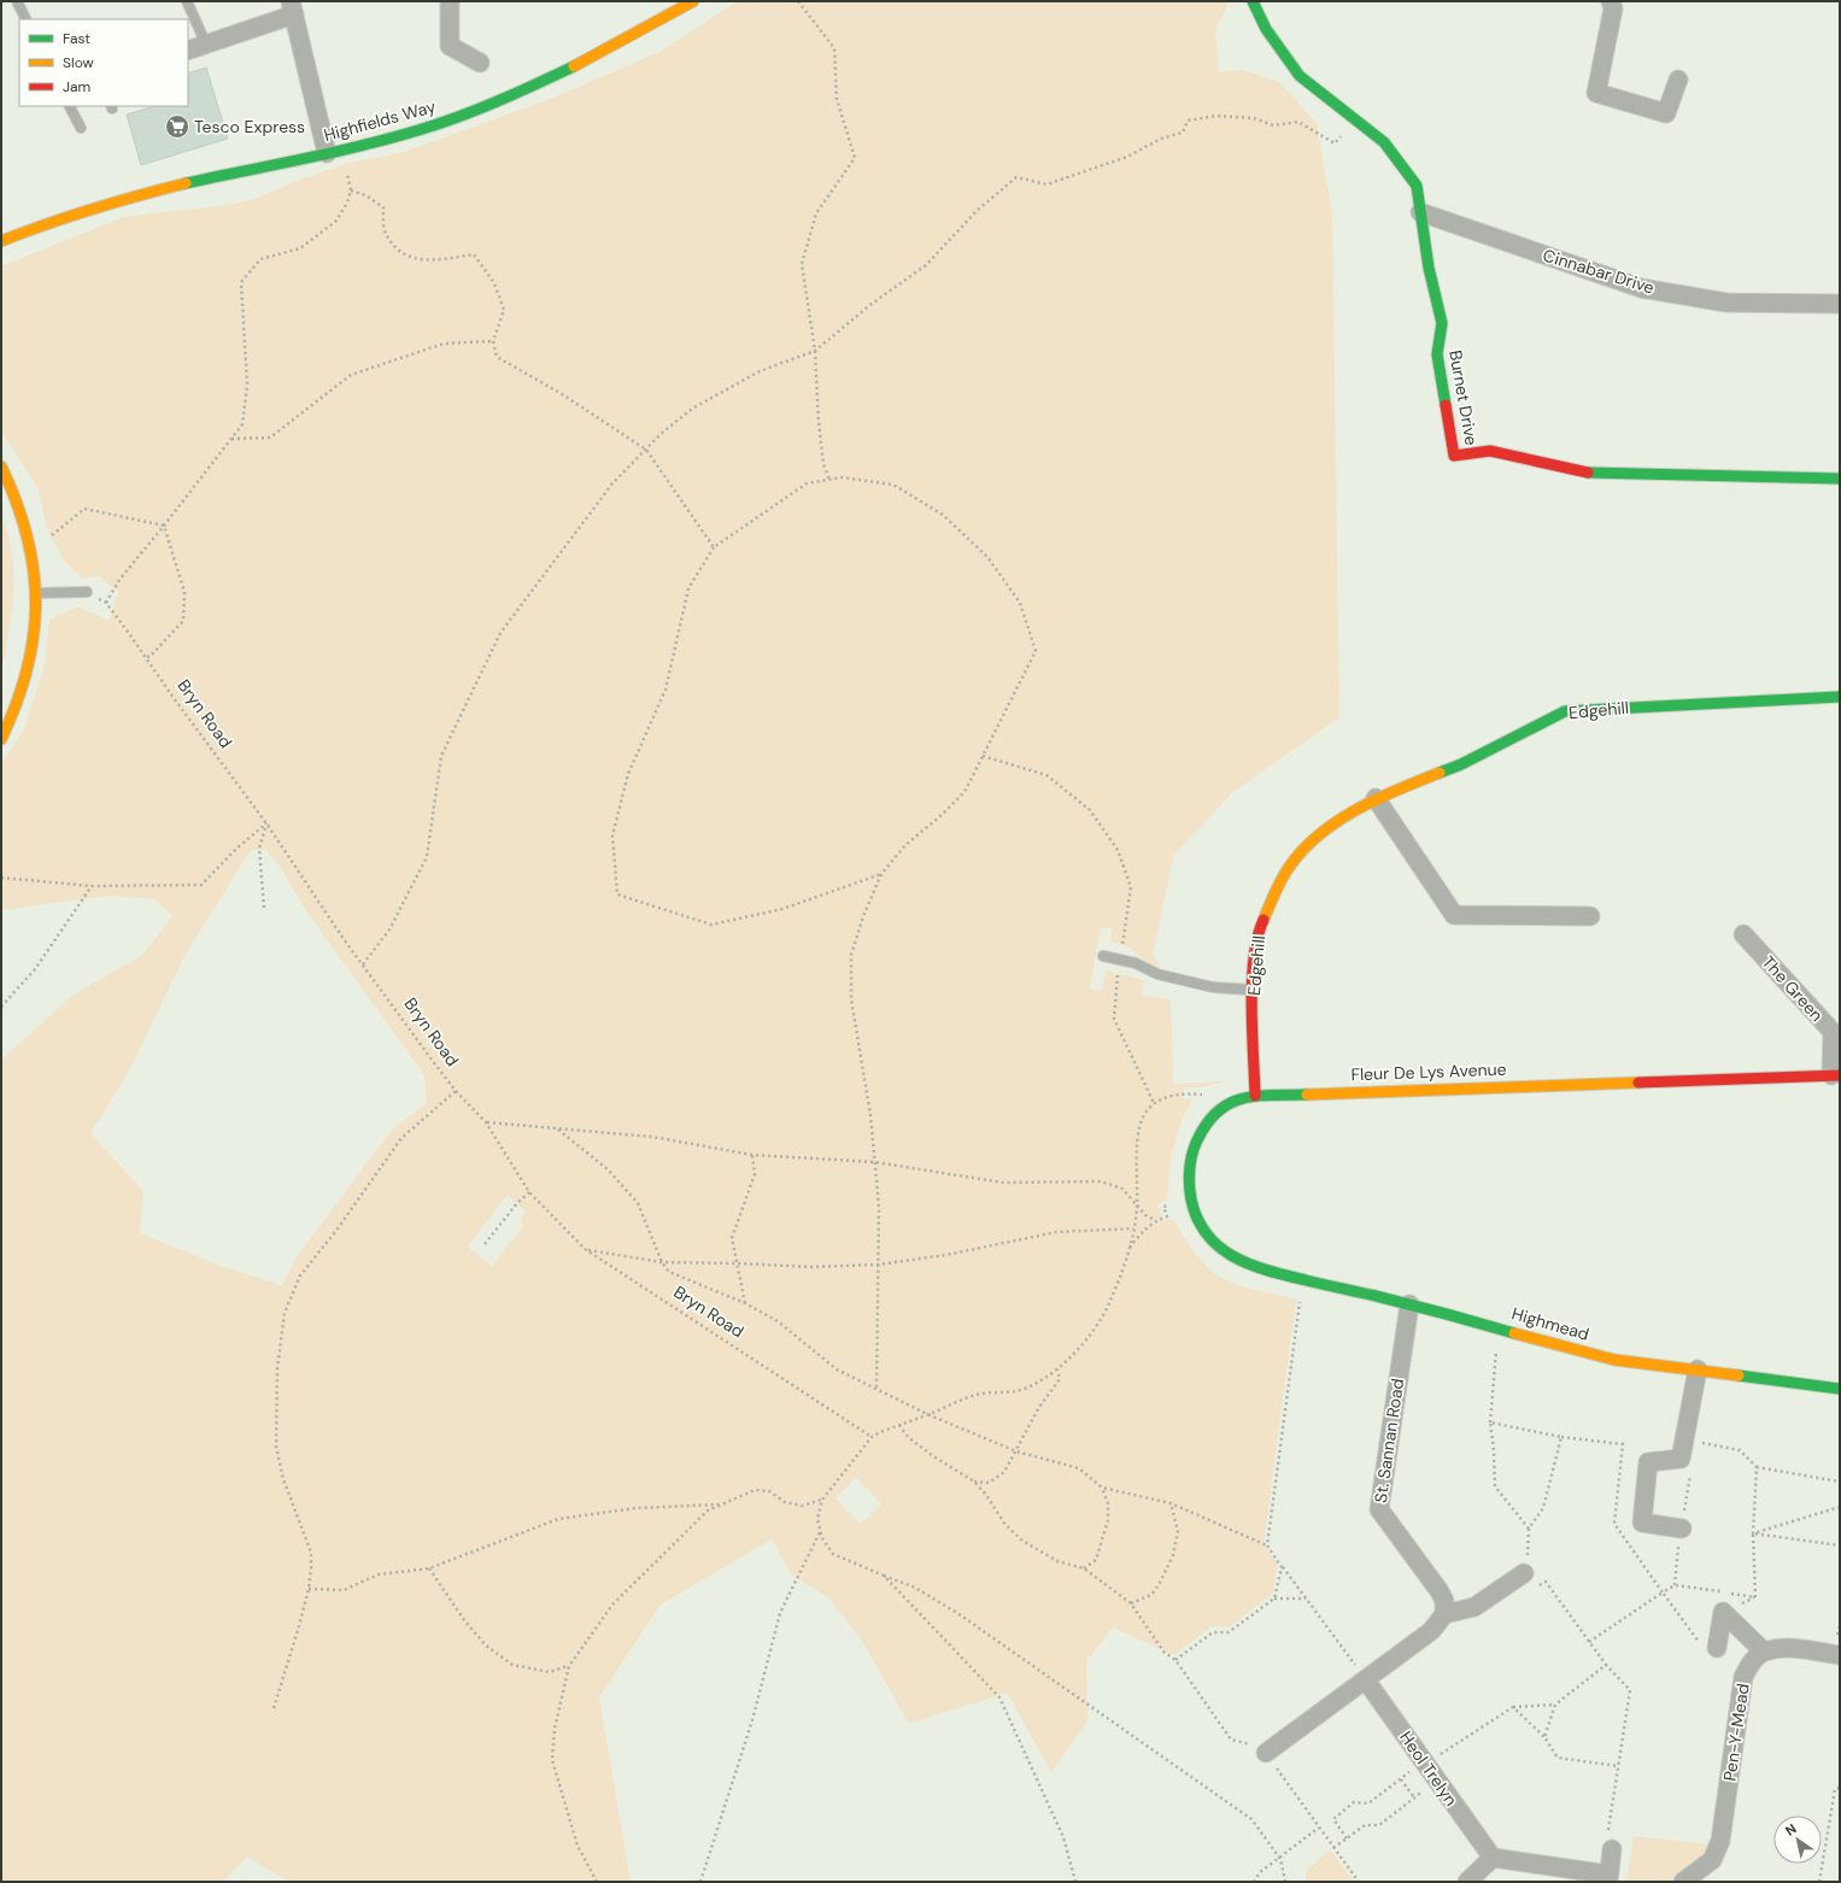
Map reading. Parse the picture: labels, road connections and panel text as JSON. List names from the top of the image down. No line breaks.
{"streets":{"street":["Highfields Way","Cinnabar Drive","Burnet Drive","Edgehill","The Green","Fleur De Lys Avenue","Highmead","St. Sannan Road","Pen-Y-Mead","Heol Trelyn"],"path":["Bryn Road"]},"crossings":[["Cinnabar Drive","Burnet Drive"],["Edgehill","Fleur De Lys Avenue"],["The Green","Fleur De Lys Avenue"],["Fleur De Lys Avenue","Highmead"],["Highmead","St. Sannan Road"]],"places":{"supermarket":["Tesco Express"]},"legend":["Fast","Slow","Jam"],"north":"top left"}
